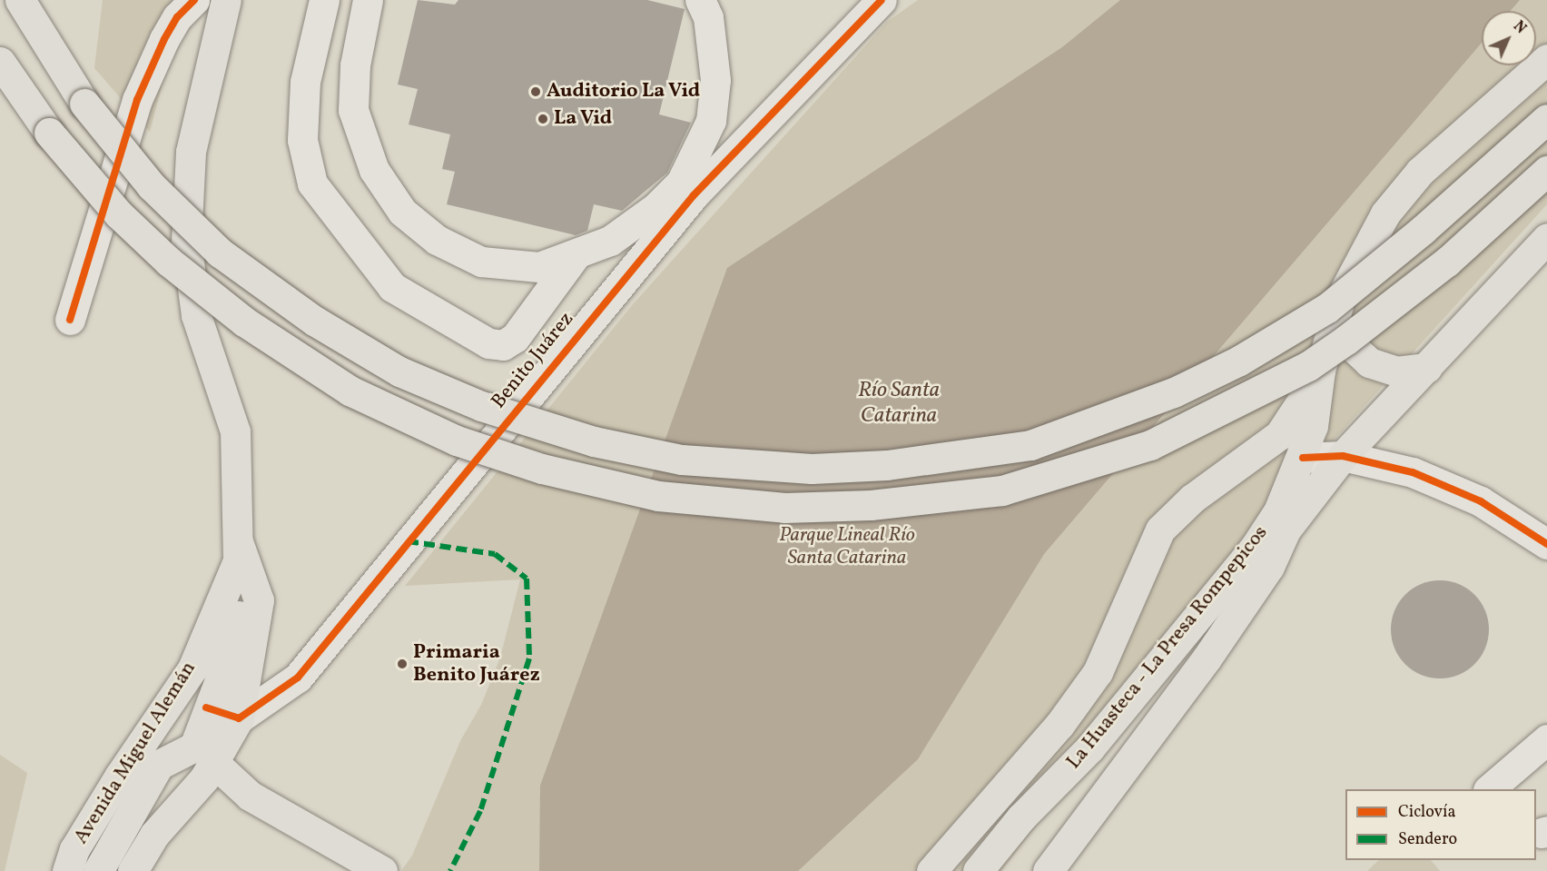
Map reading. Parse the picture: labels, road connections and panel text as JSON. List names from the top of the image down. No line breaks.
{"streets":{"main road":["La Huasteca - La Presa Rompepicos","Avenida Miguel Alemán"],"street":["Benito Juárez"]},"water":["Río Santa Catarina"],"parks":["Parque Lineal Río Santa Catarina"],"places":["Auditorio La Vid","La Vid","Primaria Benito Juárez"],"legend":["Ciclovía","Sendero"],"north":"top right"}
